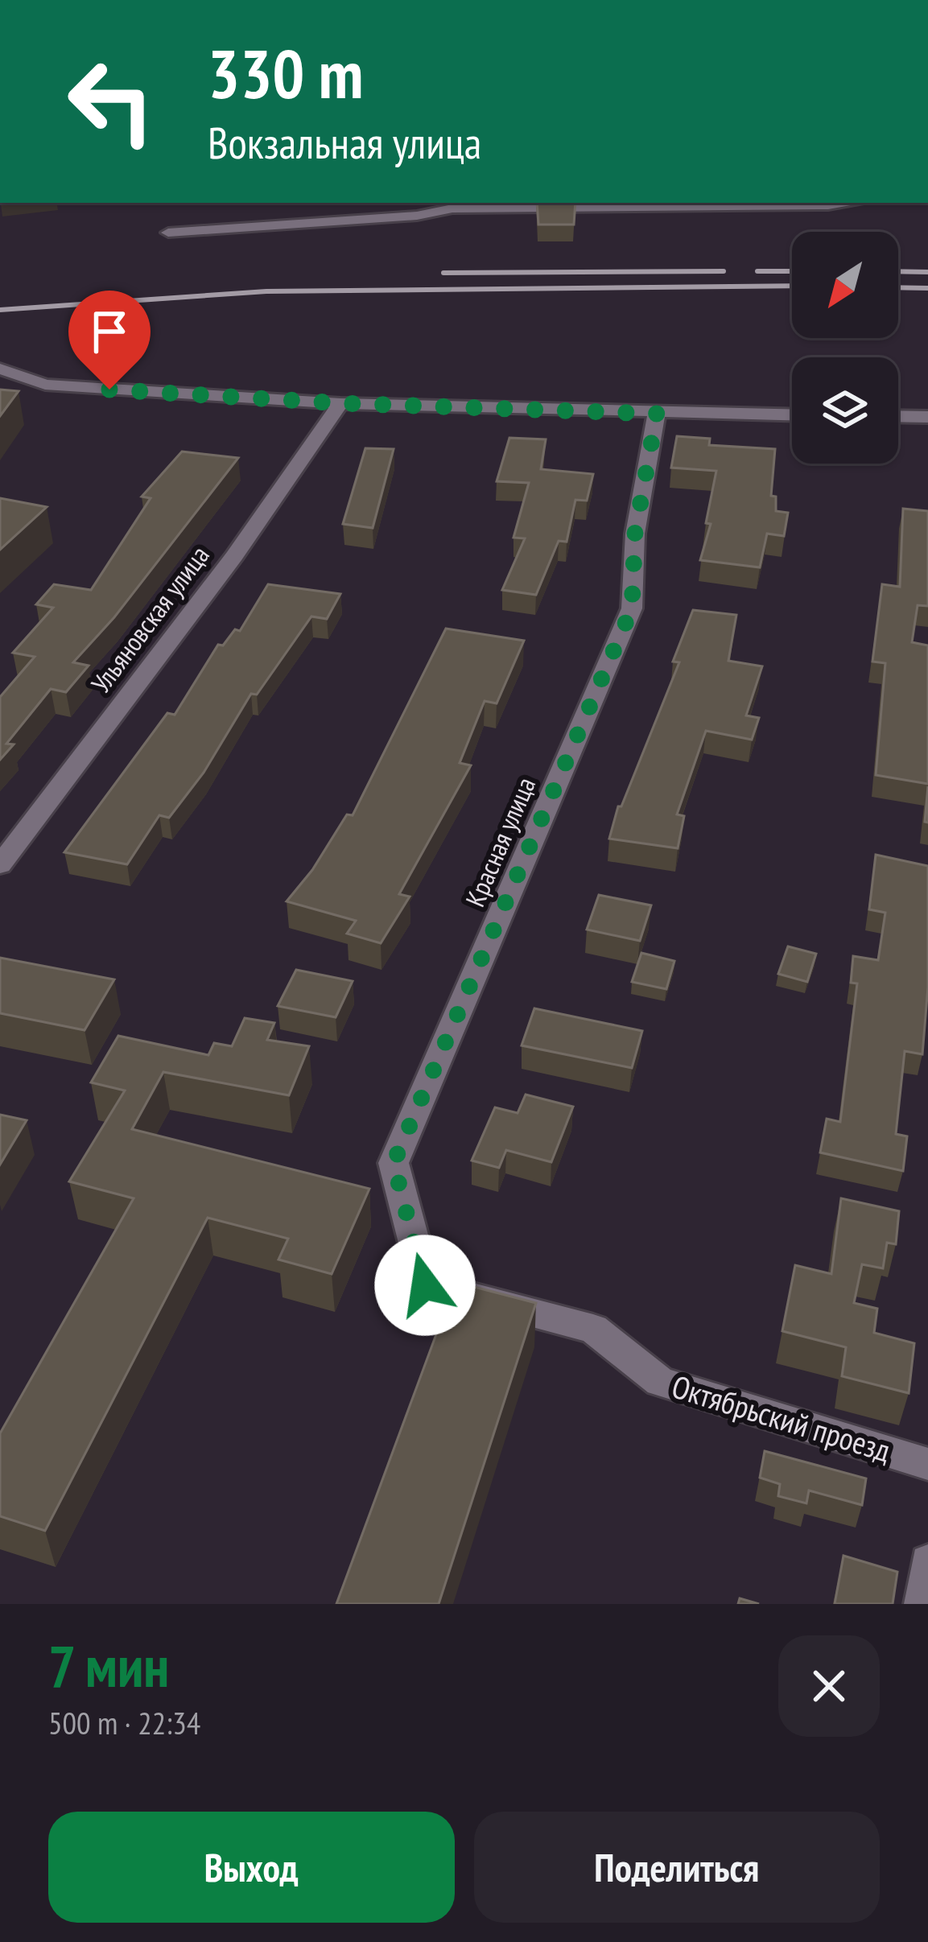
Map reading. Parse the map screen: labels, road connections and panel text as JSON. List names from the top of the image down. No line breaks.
{"streets":{"street":["Ульяновская улица","Красная улица","Октябрьский проезд"]},"crossings":[["Красная улица","Октябрьский проезд"]],"north":"bottom left","page":{"turn":["330 m","Вокзальная улица"],"heading":["7 мин","500 m · 22:34"],"buttons":["Выход","Поделиться"]}}
